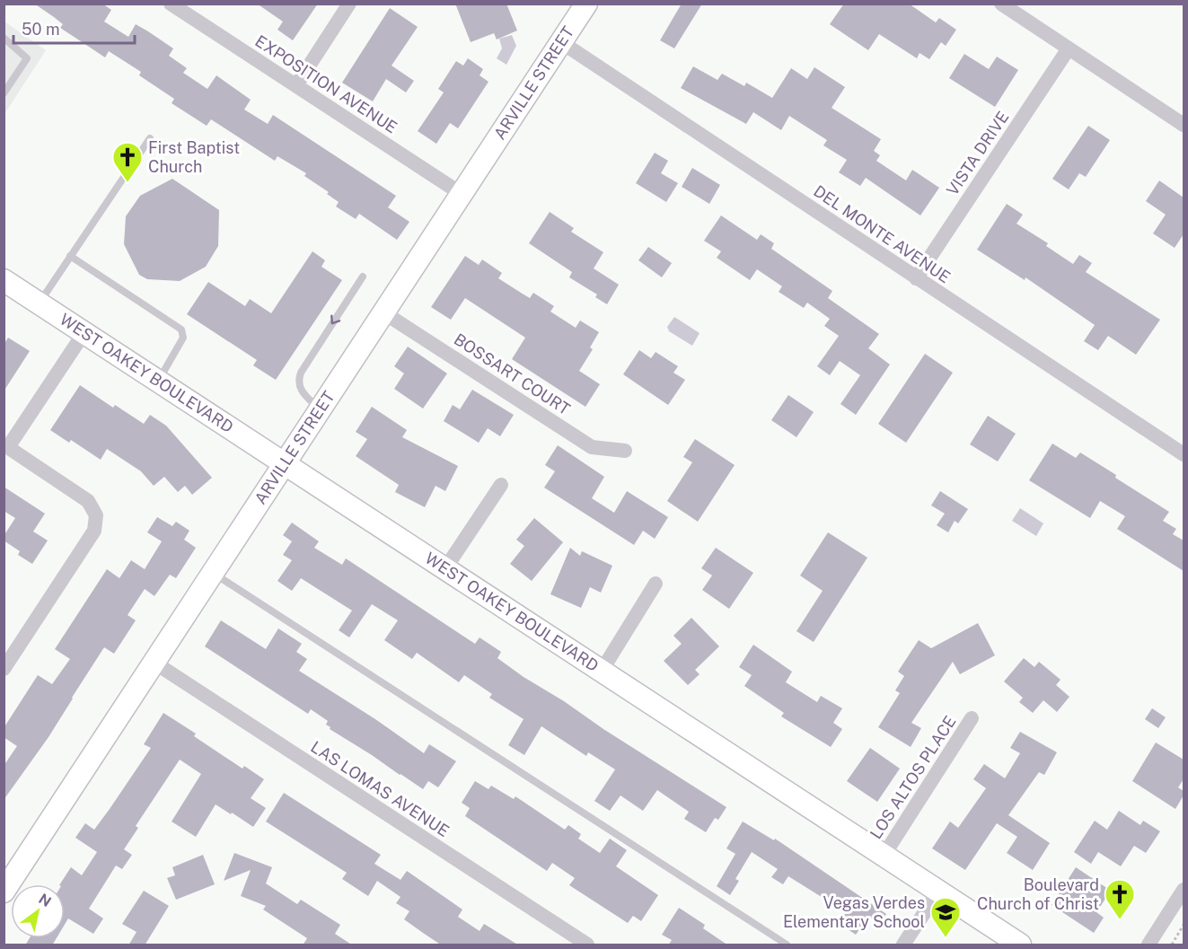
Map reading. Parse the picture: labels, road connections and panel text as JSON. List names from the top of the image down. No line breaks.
{"streets":{"main road":["ARVILLE STREET","WEST OAKEY BOULEVARD"],"street":["EXPOSITION AVENUE","VISTA DRIVE","DEL MONTE AVENUE","BOSSART COURT","LOS ALTOS PLACE","LAS LOMAS AVENUE"]},"crossings":[["ARVILLE STREET","EXPOSITION AVENUE"],["ARVILLE STREET","DEL MONTE AVENUE"],["ARVILLE STREET","WEST OAKEY BOULEVARD"],["ARVILLE STREET","BOSSART COURT"],["ARVILLE STREET","LAS LOMAS AVENUE"],["VISTA DRIVE","DEL MONTE AVENUE"],["WEST OAKEY BOULEVARD","LOS ALTOS PLACE"]],"places":{"church":["First Baptist Church","Boulevard Church of Christ"],"school or university":["Vegas Verdes Elementary School"]},"scale_bar":"50 m","north":"top right"}
